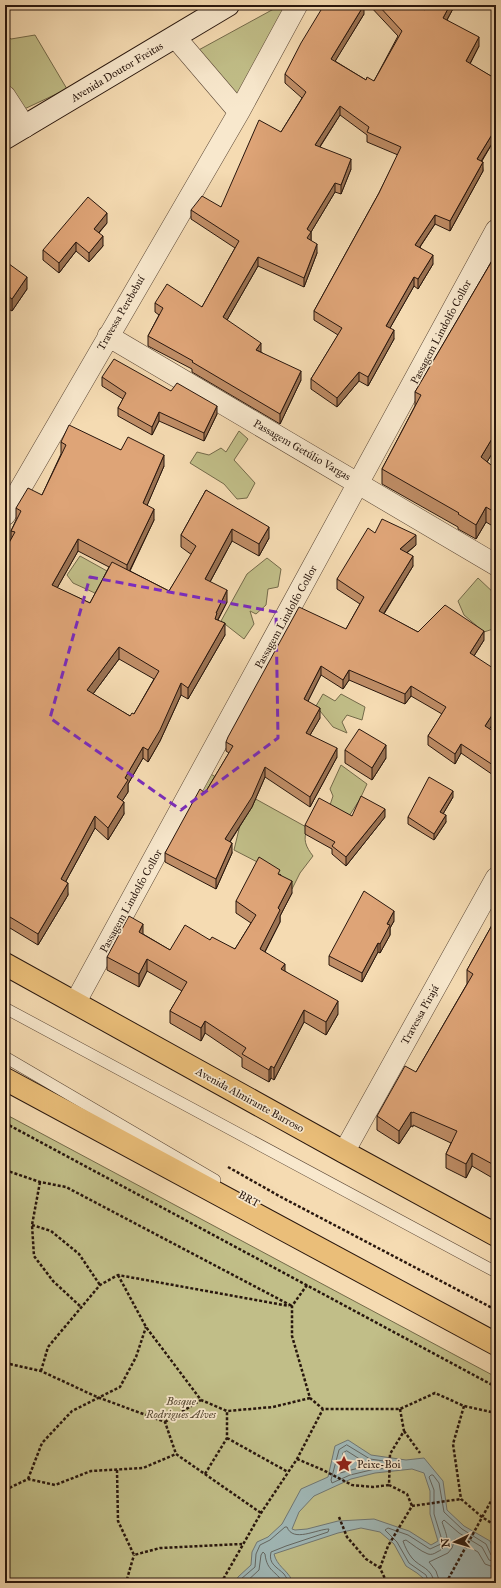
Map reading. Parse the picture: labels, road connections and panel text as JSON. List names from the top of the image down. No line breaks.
{"streets":{"highway":["Avenida Almirante Barroso"],"main road":["Avenida Doutor Freitas"],"street":["Travessa Perebebuí","Passagem Lindolfo Collor","Passagem Getúlio Vargas","Travessa Pirajá"],"lane":["BRT"]},"crossings":[["Travessa Perebebuí","Passagem Getúlio Vargas"],["Passagem Lindolfo Collor","Passagem Getúlio Vargas"],["Passagem Lindolfo Collor","Avenida Almirante Barroso"],["Travessa Pirajá","Avenida Almirante Barroso"]],"parks":["Bosque Rodrigues Alves"],"places":{"place":["Peixe-Boi"]},"north":"left"}
